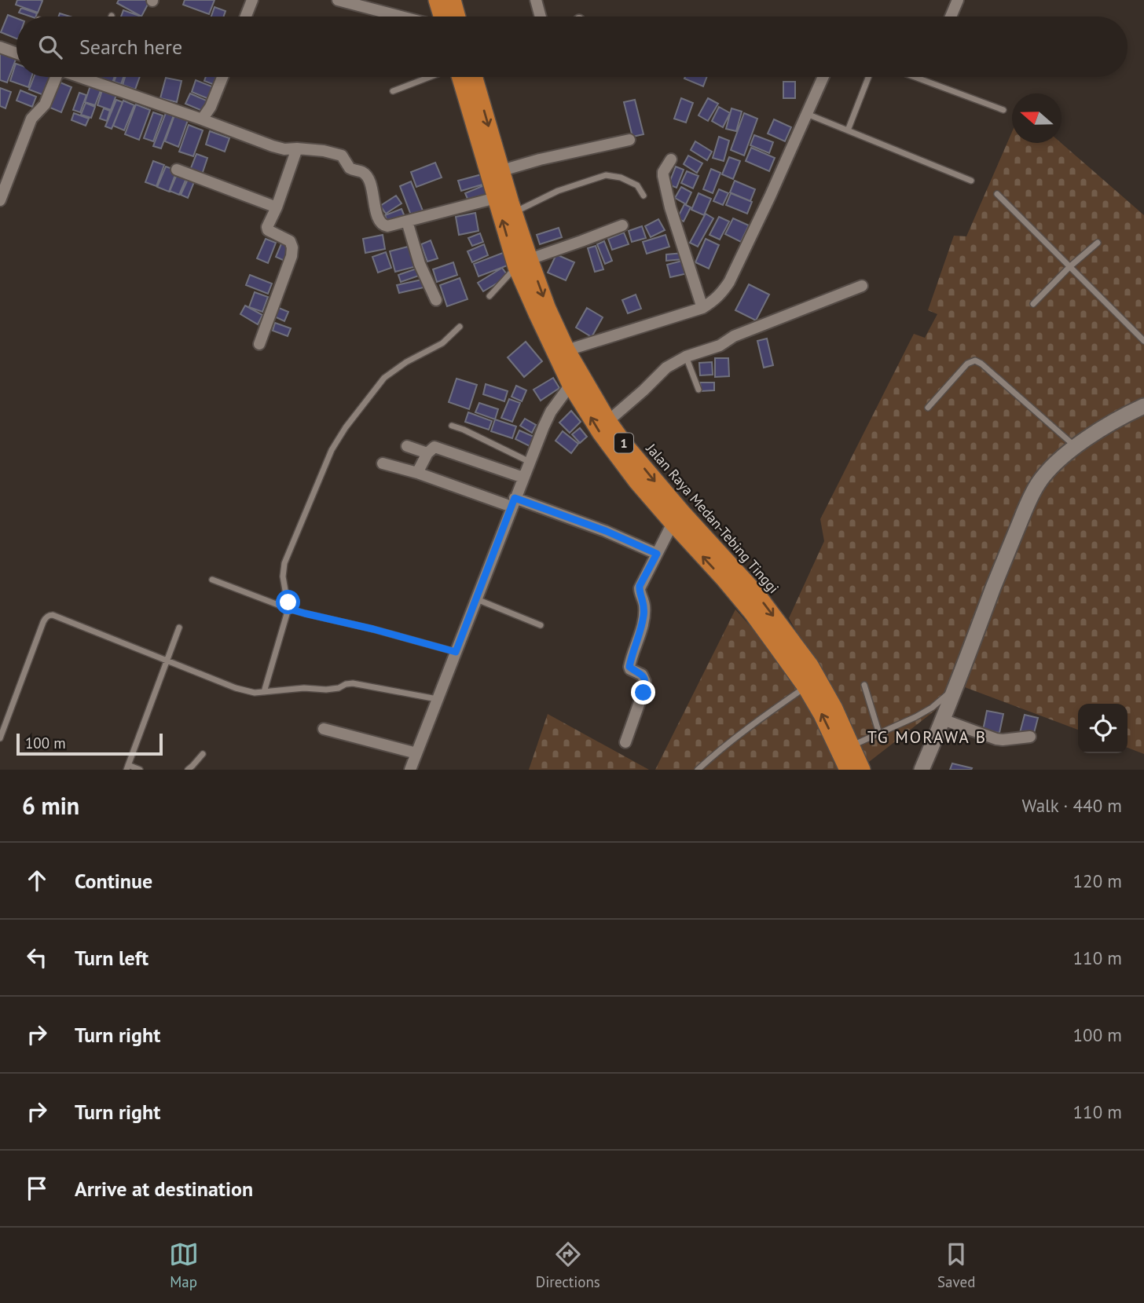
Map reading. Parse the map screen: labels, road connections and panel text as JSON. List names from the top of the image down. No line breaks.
{"streets":{"highway":["1","Jalan Raya Medan-Tebing Tinggi"]},"districts":["TG MORAWA B"],"scale_bar":"100 m","north":"left","page":{"search":"Search here","scale":"100 m","heading":["6 min","Walk · 440 m"],"list":[["Continue","120 m"],["Turn left","110 m"],["Turn right","100 m"],["Turn right","110 m"],"Arrive at destination"],"nav":["Map","Directions","Saved"]}}
